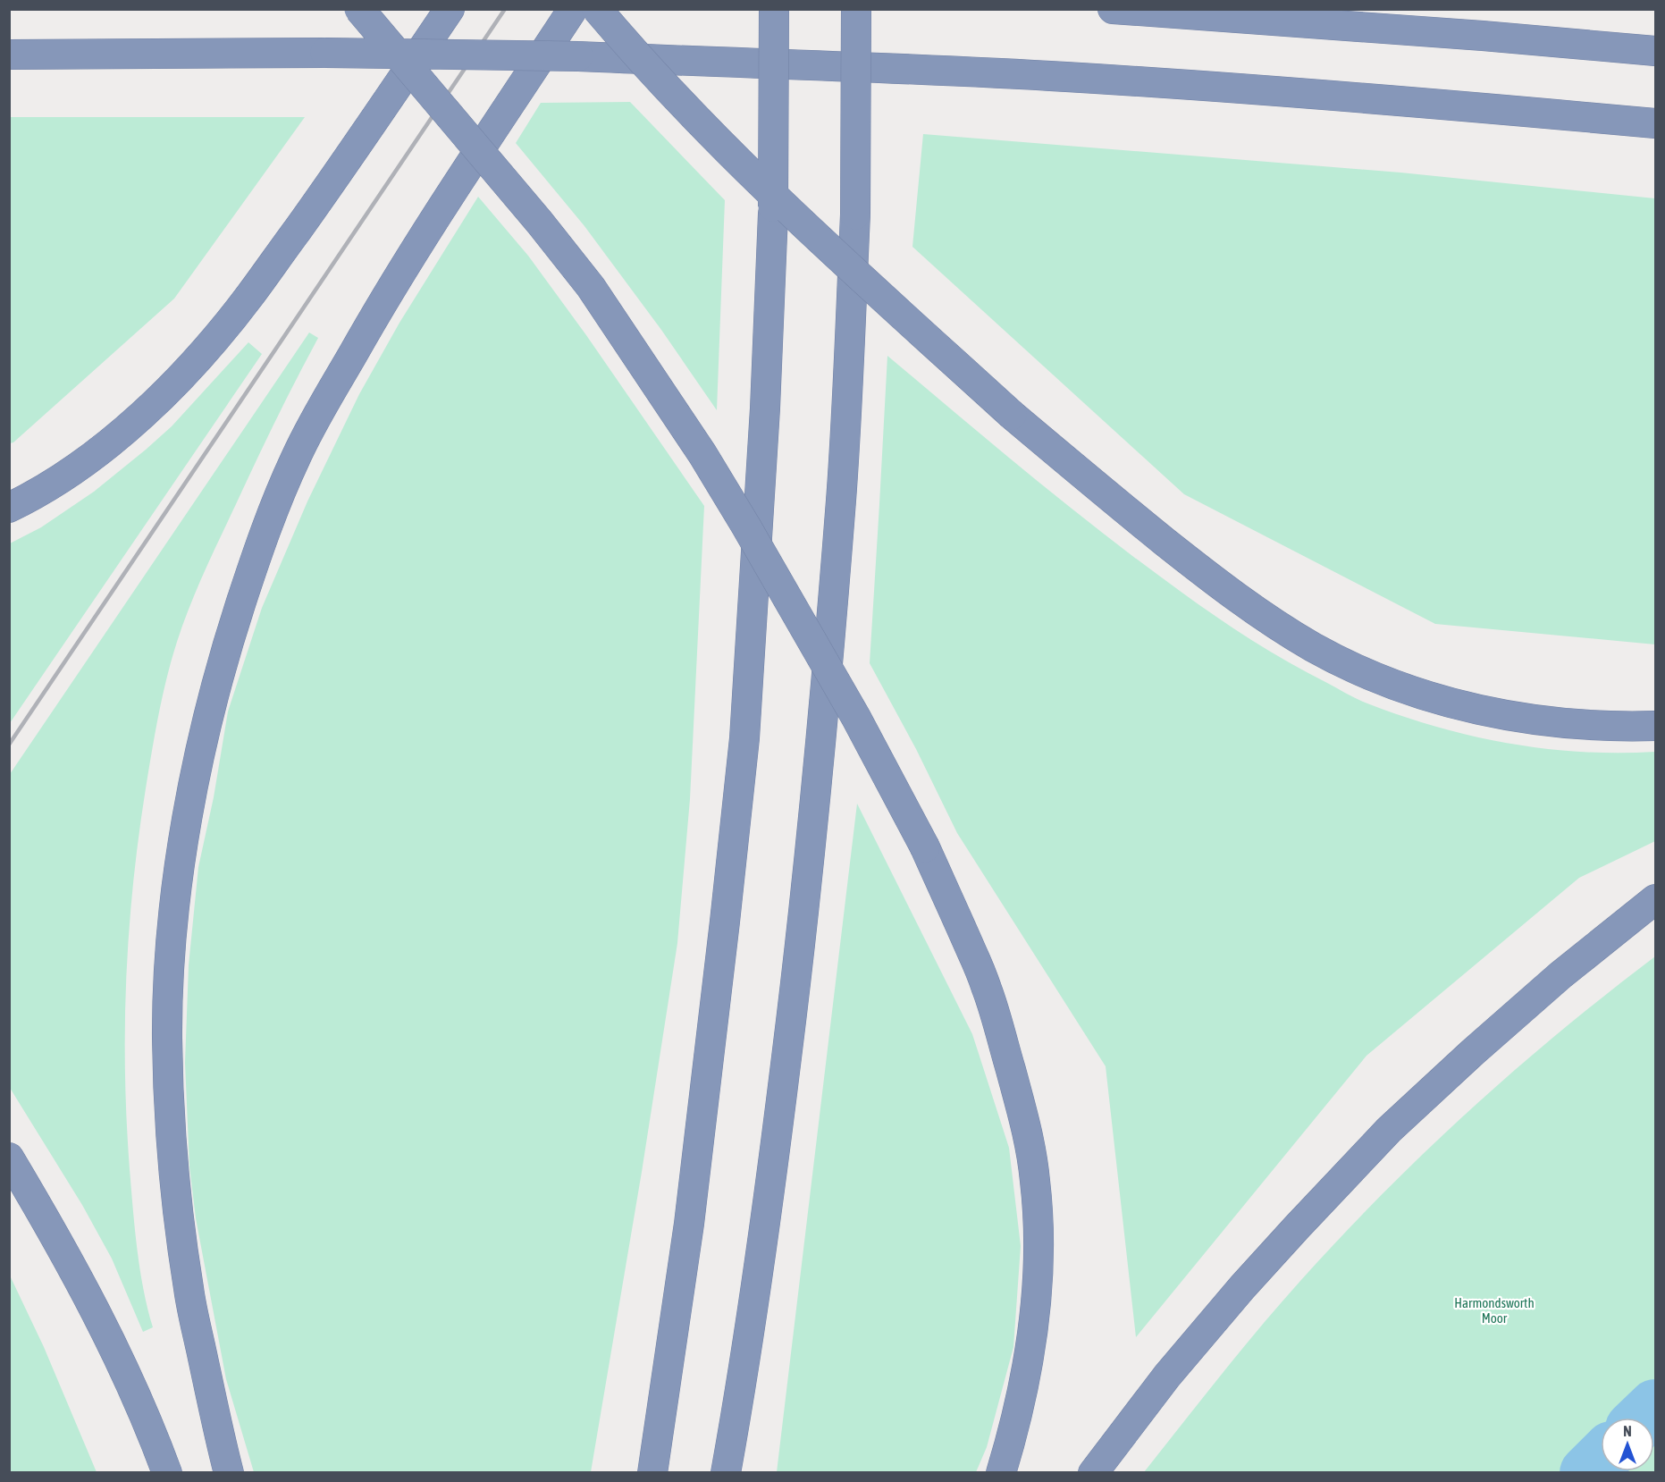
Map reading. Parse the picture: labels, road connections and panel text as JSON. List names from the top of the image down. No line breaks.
{"parks":["Harmondsworth Moor"],"north":"top"}
